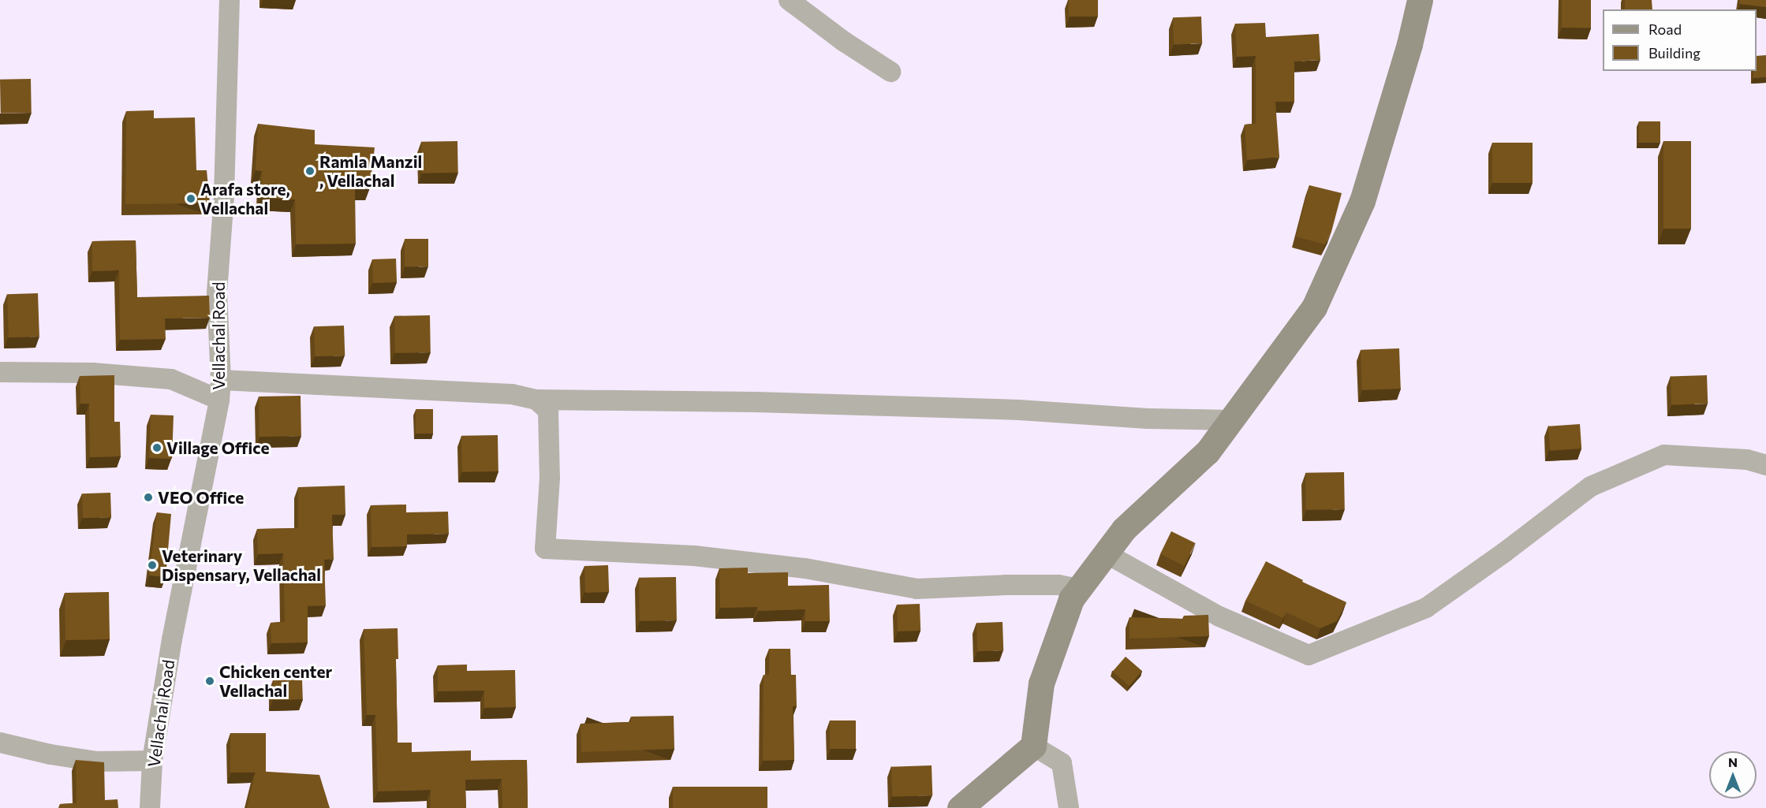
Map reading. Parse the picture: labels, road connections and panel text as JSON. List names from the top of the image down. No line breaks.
{"streets":{"street":["Vellachal Road"]},"places":["Ramla Manzil , Vellachal","Arafa store, Vellachal","Village Office","VEO Office","Veterinary Dispensary, Vellachal","Chicken center Vellachal"],"legend":["Road","Building"],"north":"top"}
